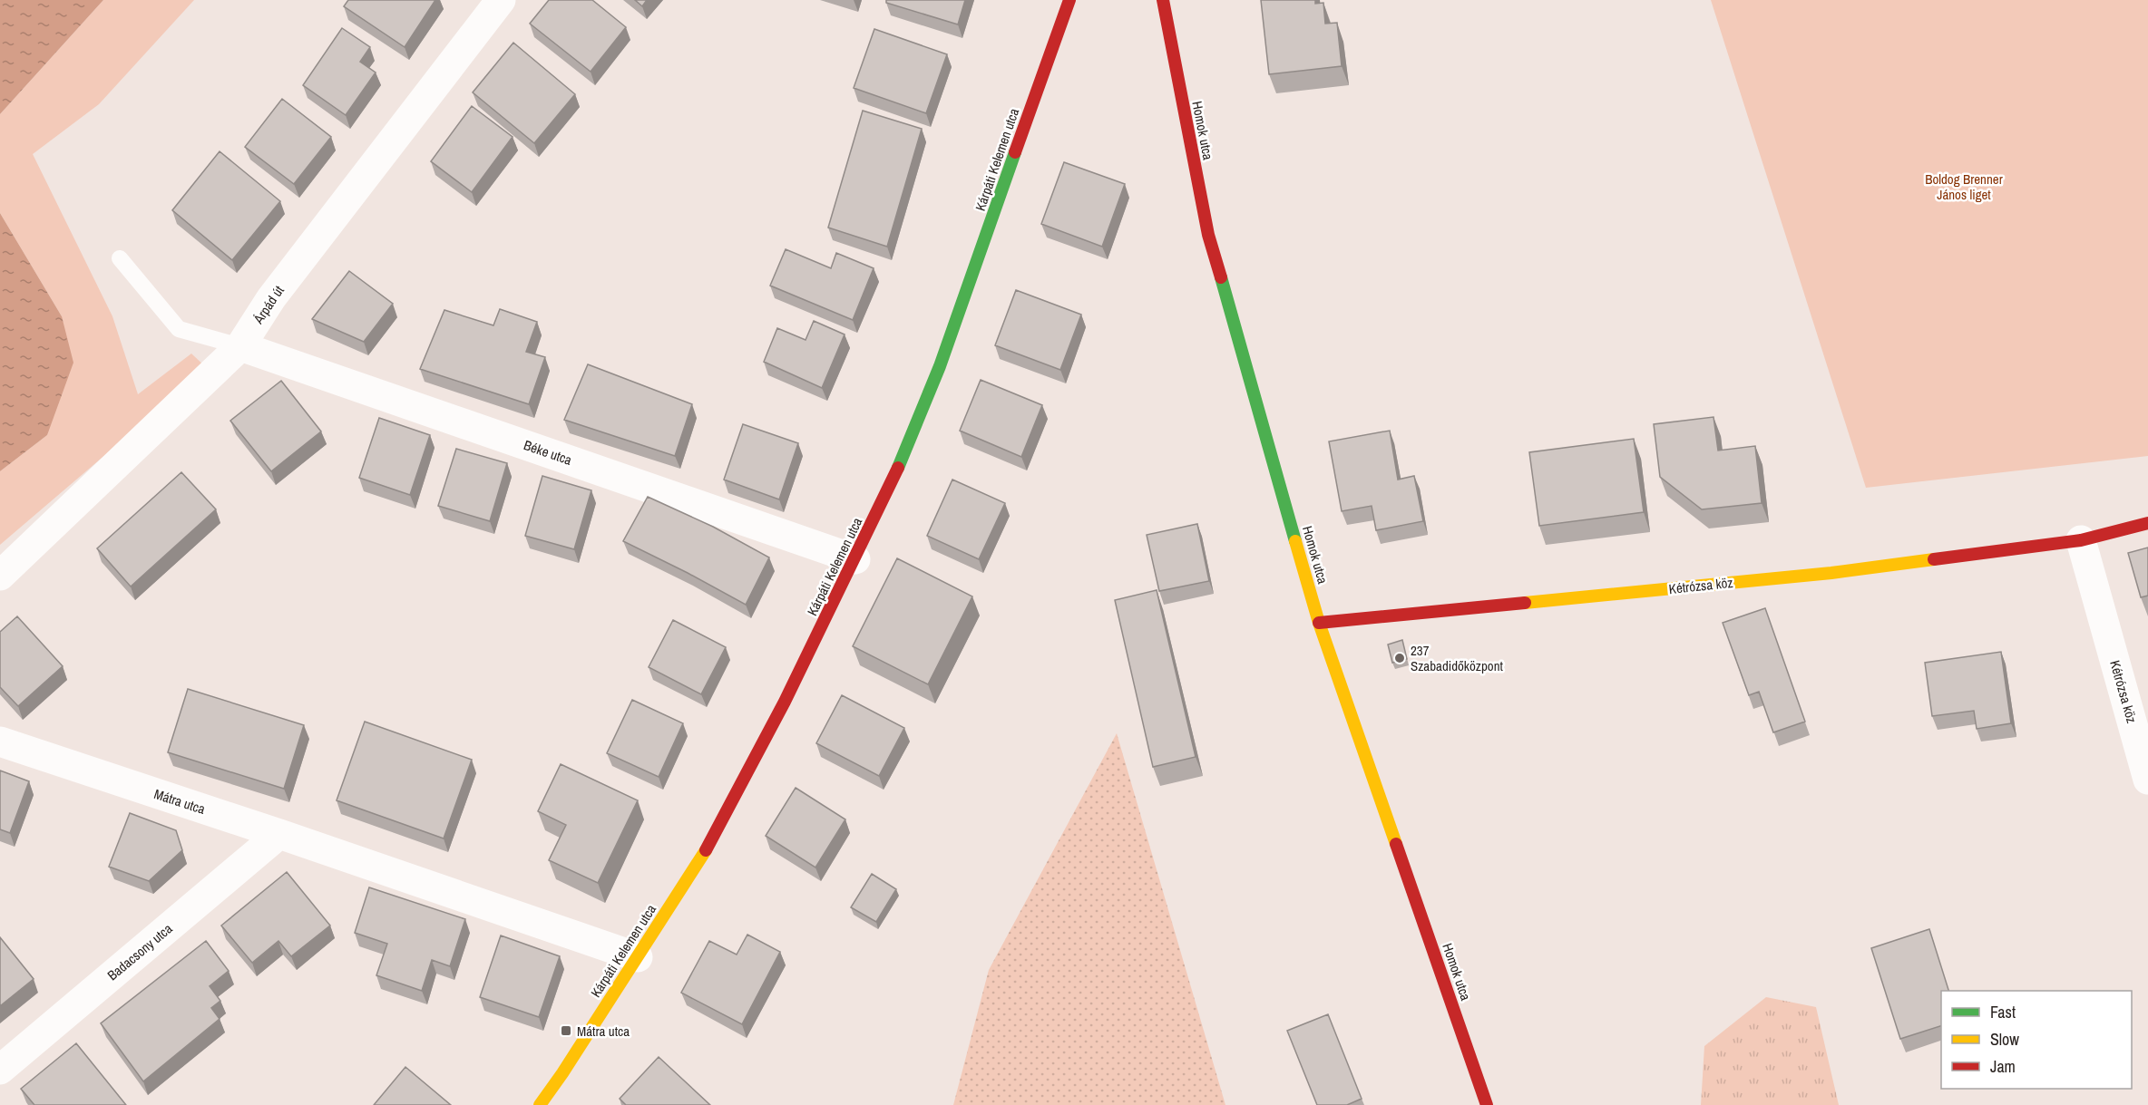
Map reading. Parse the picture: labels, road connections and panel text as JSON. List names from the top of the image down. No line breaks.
{"streets":{"street":["Homok utca","Kárpáti Kelemen utca","Árpád út","Béke utca","Kétrózsa köz","Mátra utca","Badacsony utca"]},"crossings":[["Homok utca","Kétrózsa köz"],["Kárpáti Kelemen utca","Béke utca"],["Kárpáti Kelemen utca","Mátra utca"],["Árpád út","Béke utca"],["Mátra utca","Badacsony utca"]],"parks":["Boldog Brenner János liget"],"places":{"other":["237 Szabadidőközpont"],"transit":["Mátra utca"]},"legend":["Fast","Slow","Jam"]}
